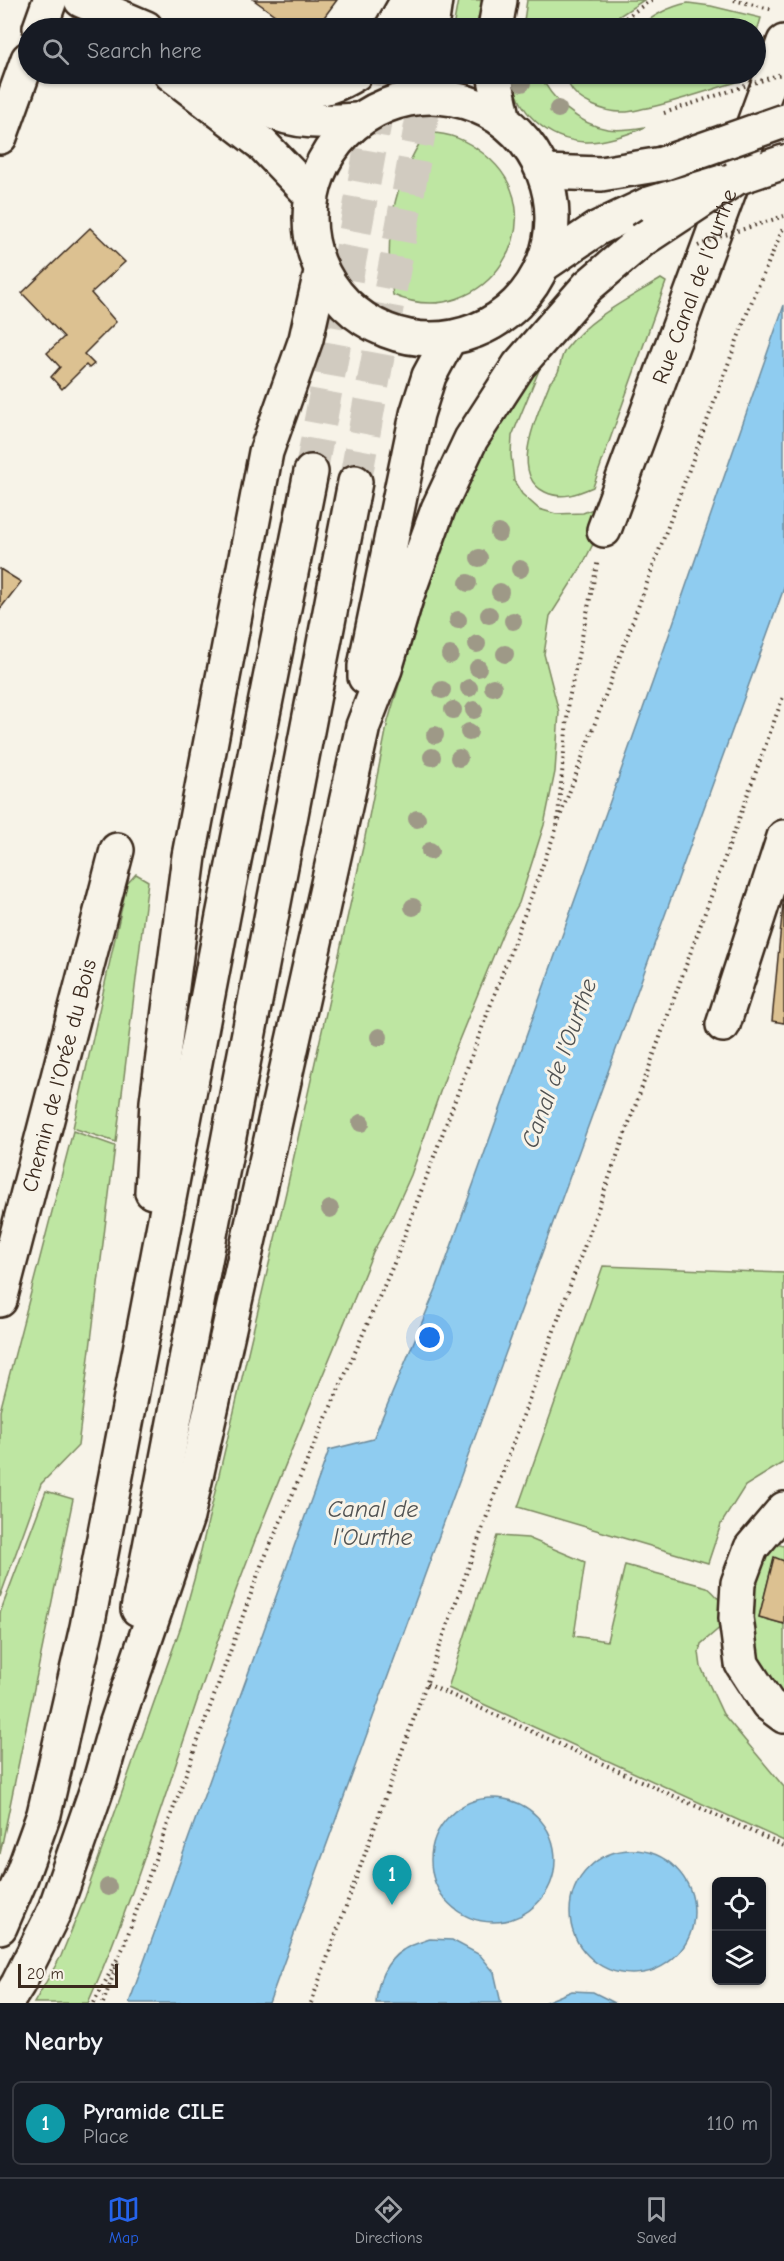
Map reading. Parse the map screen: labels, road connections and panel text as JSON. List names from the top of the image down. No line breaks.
{"streets":{"main road":["Rue Canal de l'Ourthe","Chemin de l'Orée du Bois"]},"water":["Canal de l'Ourthe"],"scale_bar":"20 m","page":{"search":"Search here","pins":"1","scale":"20 m","heading":"Nearby","list":[{"mark":"1","name":"Pyramide CILE","note":"Place","value":"110 m"}],"nav":["Map","Directions","Saved"]}}
